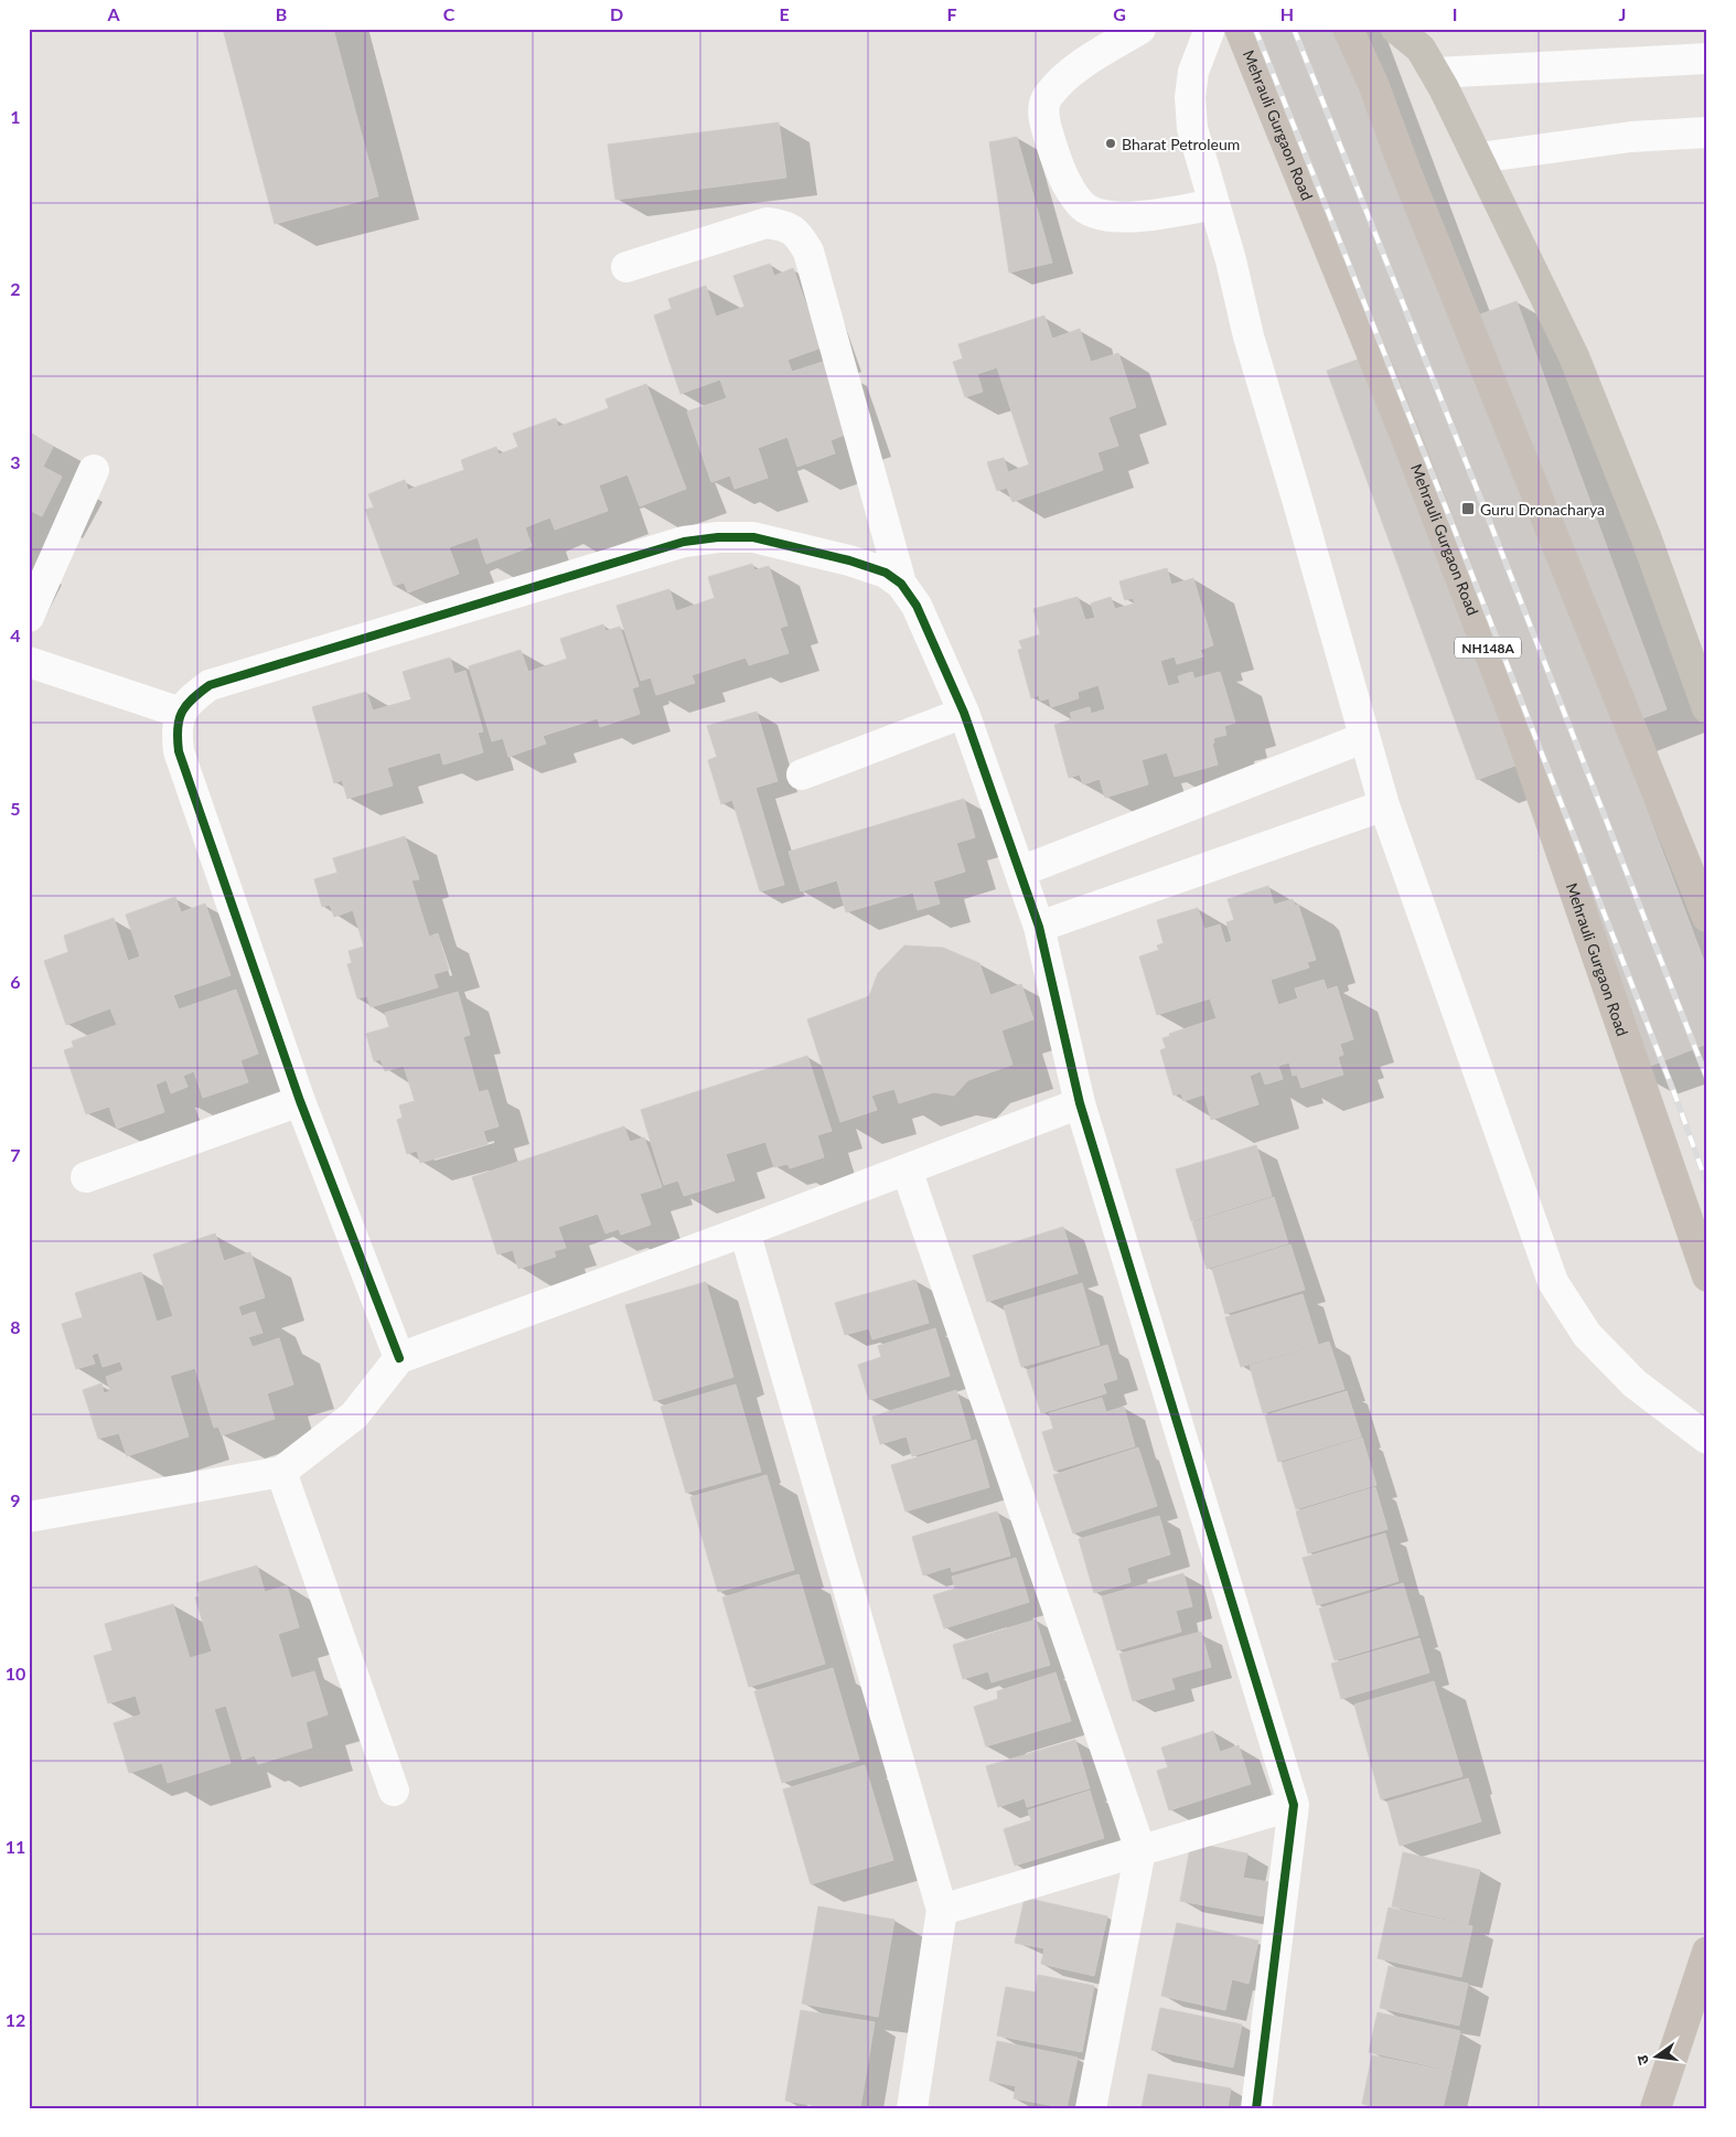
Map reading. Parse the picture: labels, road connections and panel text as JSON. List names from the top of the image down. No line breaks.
{"streets":{"highway":["Mehrauli Gurgaon Road","NH148A"]},"places":{"other":["Bharat Petroleum"],"transit":["Guru Dronacharya"]},"north":"left","grid":{"columns":["A","B","C","D","E","F","G","H","I","J"],"rows":["1","2","3","4","5","6","7","8","9","10","11","12"]}}
